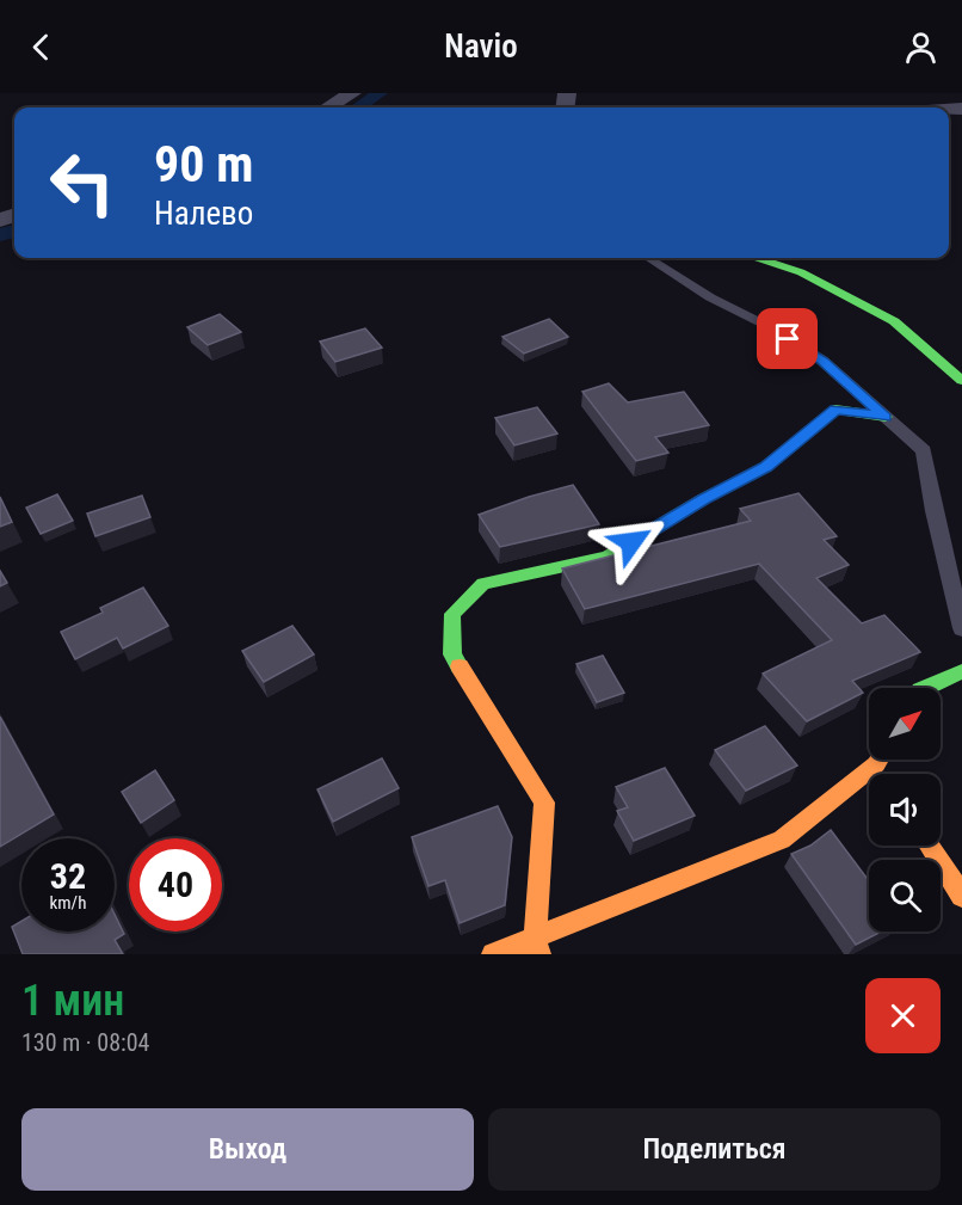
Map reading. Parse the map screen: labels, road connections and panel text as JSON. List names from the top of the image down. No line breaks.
{"north":"top right","page":{"header":"Navio","turn":["90 m","Налево"],"speed":"32 km/h","limit":"40","heading":["1 мин","130 m · 08:04"],"buttons":["Выход","Поделиться"]}}
